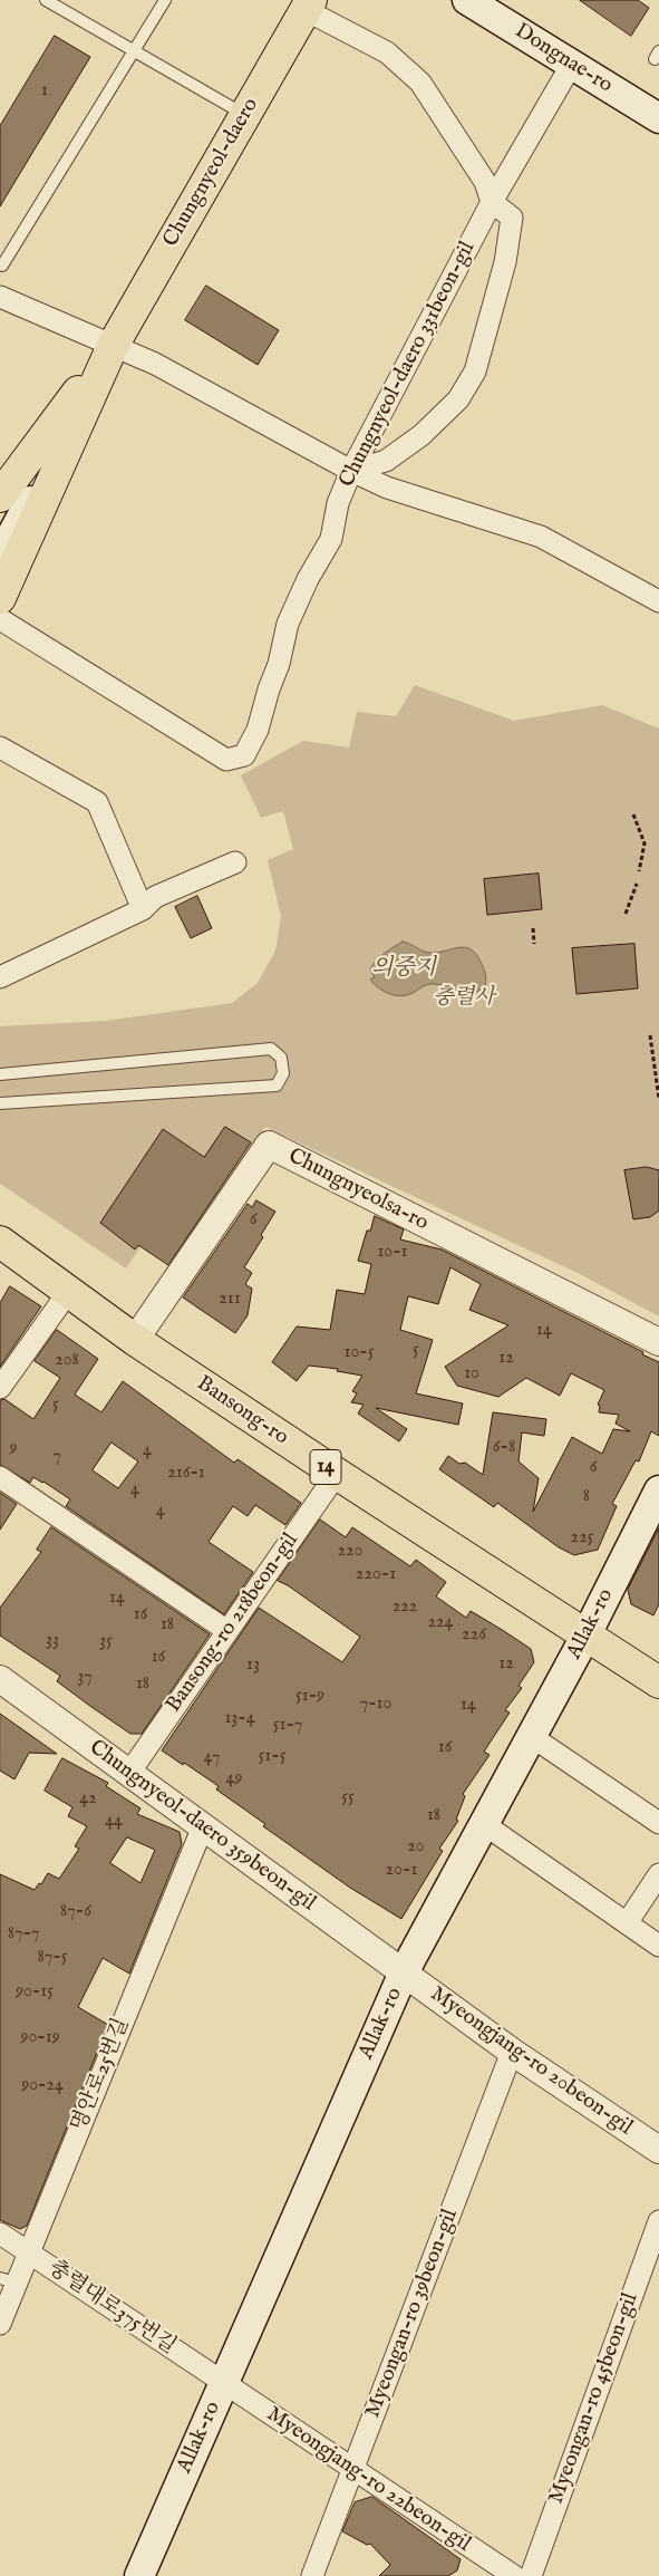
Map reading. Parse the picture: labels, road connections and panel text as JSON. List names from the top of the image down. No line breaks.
{"streets":{"main road":["Dongnae-ro","Chungnyeol-daero","Bansong-ro","14","Allak-ro"],"street":["Chungnyeol-daero 331beon-gil","Chungnyeolsa-ro","Bansong-ro 218beon-gil","Chungnyeol-daero 359beon-gil","Myeongjang-ro 20beon-gil","명안로25번길","충렬대로375번길","Myeongan-ro 39beon-gil","Myeongan-ro 45beon-gil","Myeongjang-ro 22beon-gil"]},"crossings":[["Dongnae-ro","Chungnyeol-daero 331beon-gil"],["Chungnyeolsa-ro","Bansong-ro"],["Bansong-ro","Bansong-ro 218beon-gil"],["Bansong-ro","Allak-ro"],["Bansong-ro 218beon-gil","Chungnyeol-daero 359beon-gil"],["Allak-ro","Chungnyeol-daero 359beon-gil"],["Allak-ro","Myeongjang-ro 20beon-gil"],["Allak-ro","충렬대로375번길"],["Allak-ro","Myeongjang-ro 22beon-gil"],["Chungnyeol-daero 359beon-gil","Myeongjang-ro 20beon-gil"],["Chungnyeol-daero 359beon-gil","명안로25번길"],["Myeongjang-ro 20beon-gil","Myeongan-ro 39beon-gil"],["명안로25번길","충렬대로375번길"],["충렬대로375번길","Myeongjang-ro 22beon-gil"],["Myeongan-ro 39beon-gil","Myeongjang-ro 22beon-gil"]],"water":["의중지"],"parks":["충렬사"],"house_numbers":["1","6","10-1","211","14","5","10-5","12","208","10","5","6-8","9","4","7","6","216-1","4","8","4","225","220","220-1","14","222","16","224","18","226","33","35","16","12","13","37","18","51-9","7-10","14","13-4","51-7","16","51-5","47","49","55","42","18","44","20","20-1","87-6","87-7","87-5","90-15","90-19","90-24"]}
